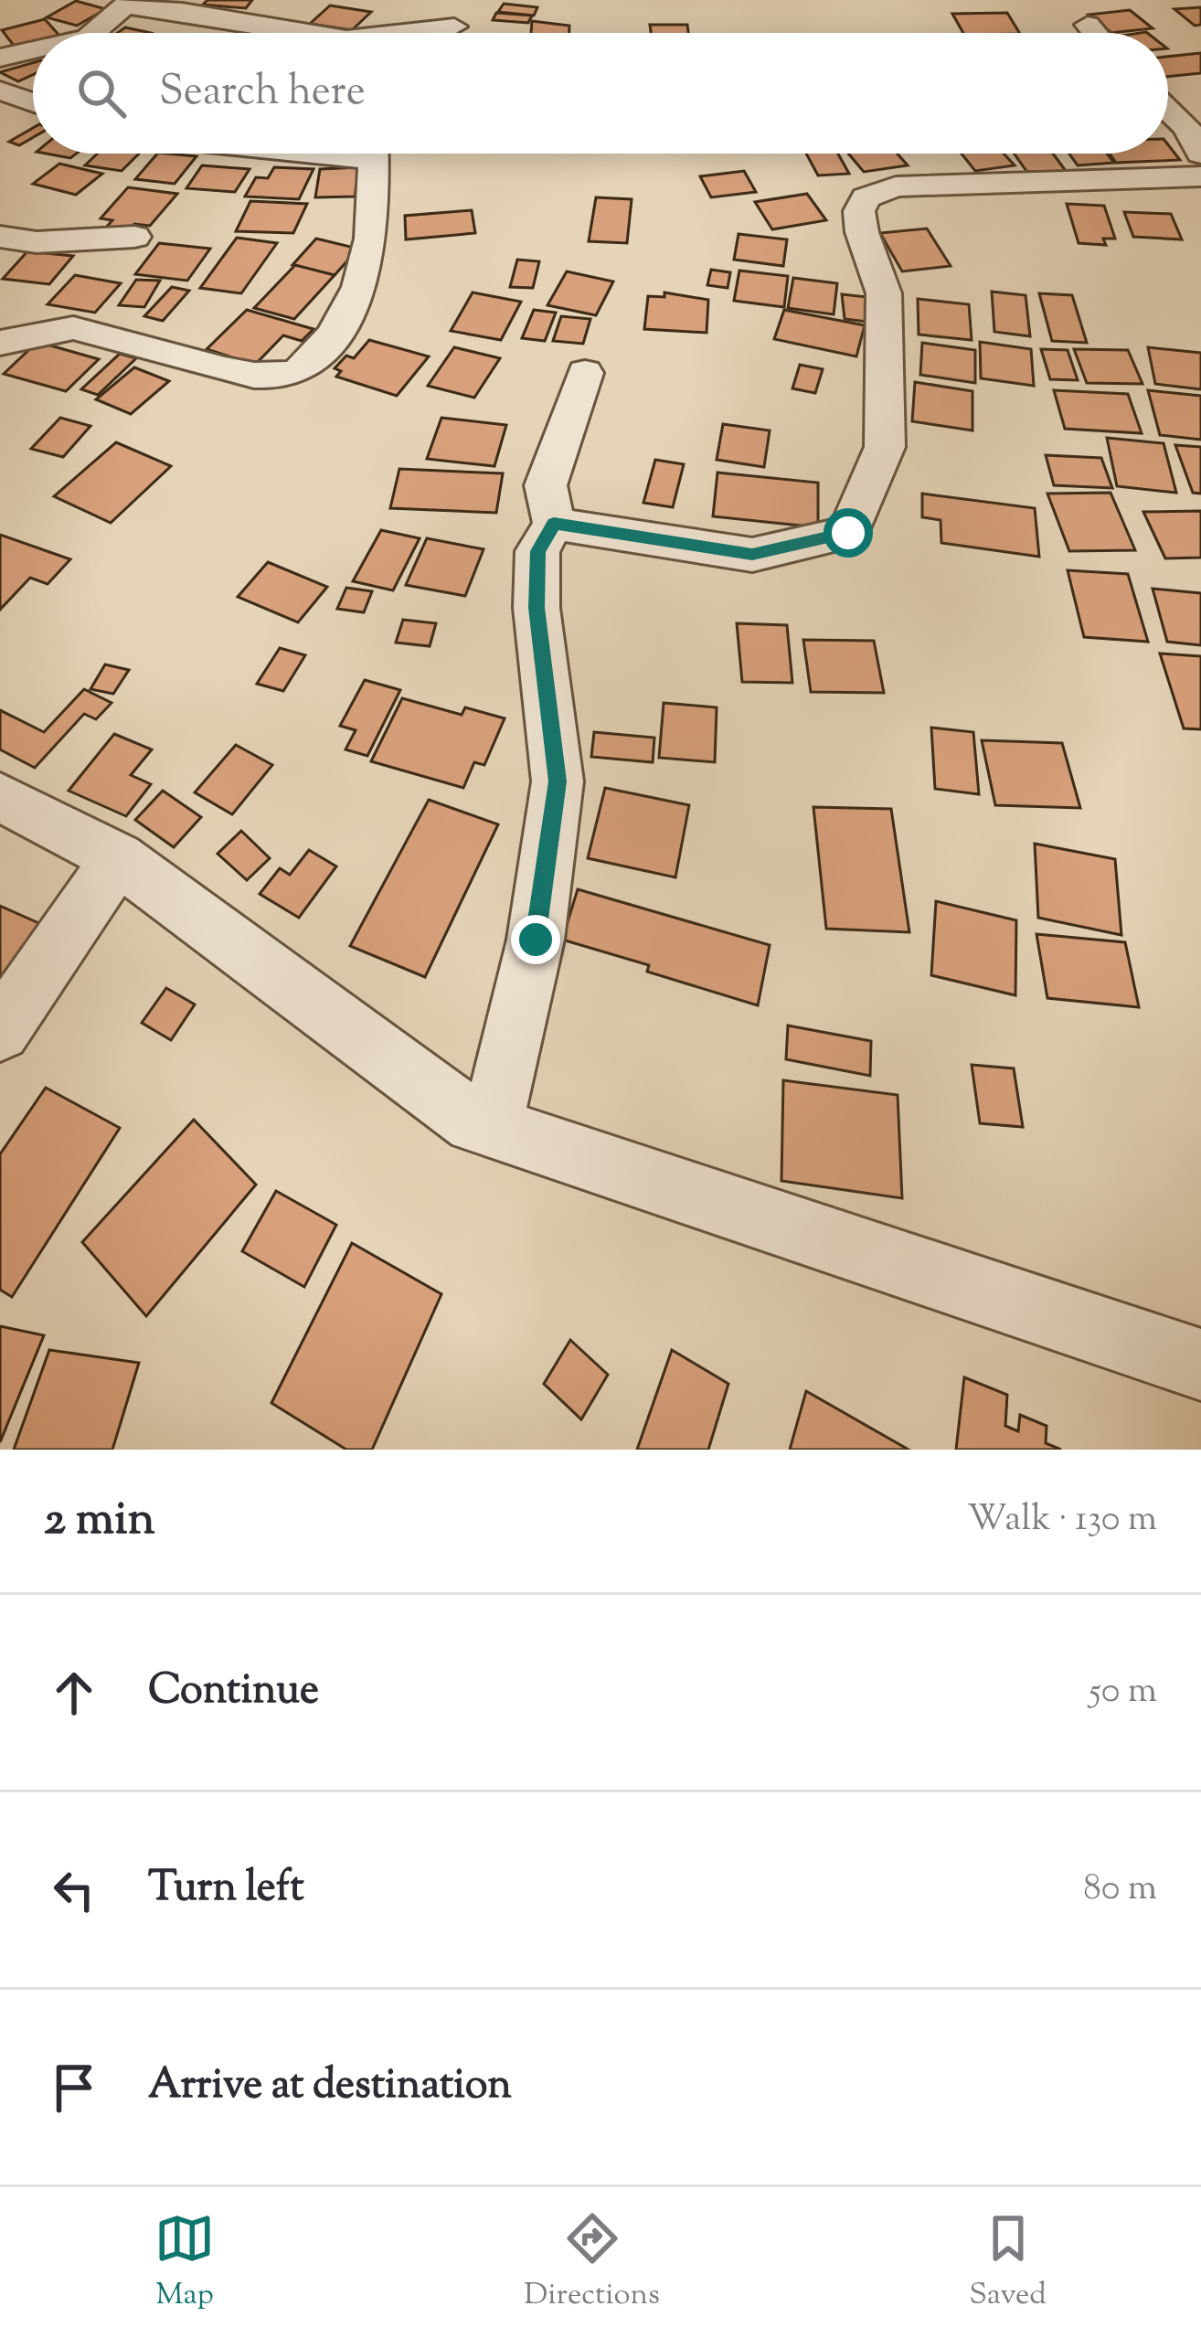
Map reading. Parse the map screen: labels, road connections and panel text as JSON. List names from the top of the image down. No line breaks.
{"page":{"search":"Search here","heading":["2 min","Walk · 130 m"],"list":[["Continue","50 m"],["Turn left","80 m"],"Arrive at destination"],"nav":["Map","Directions","Saved"]}}
